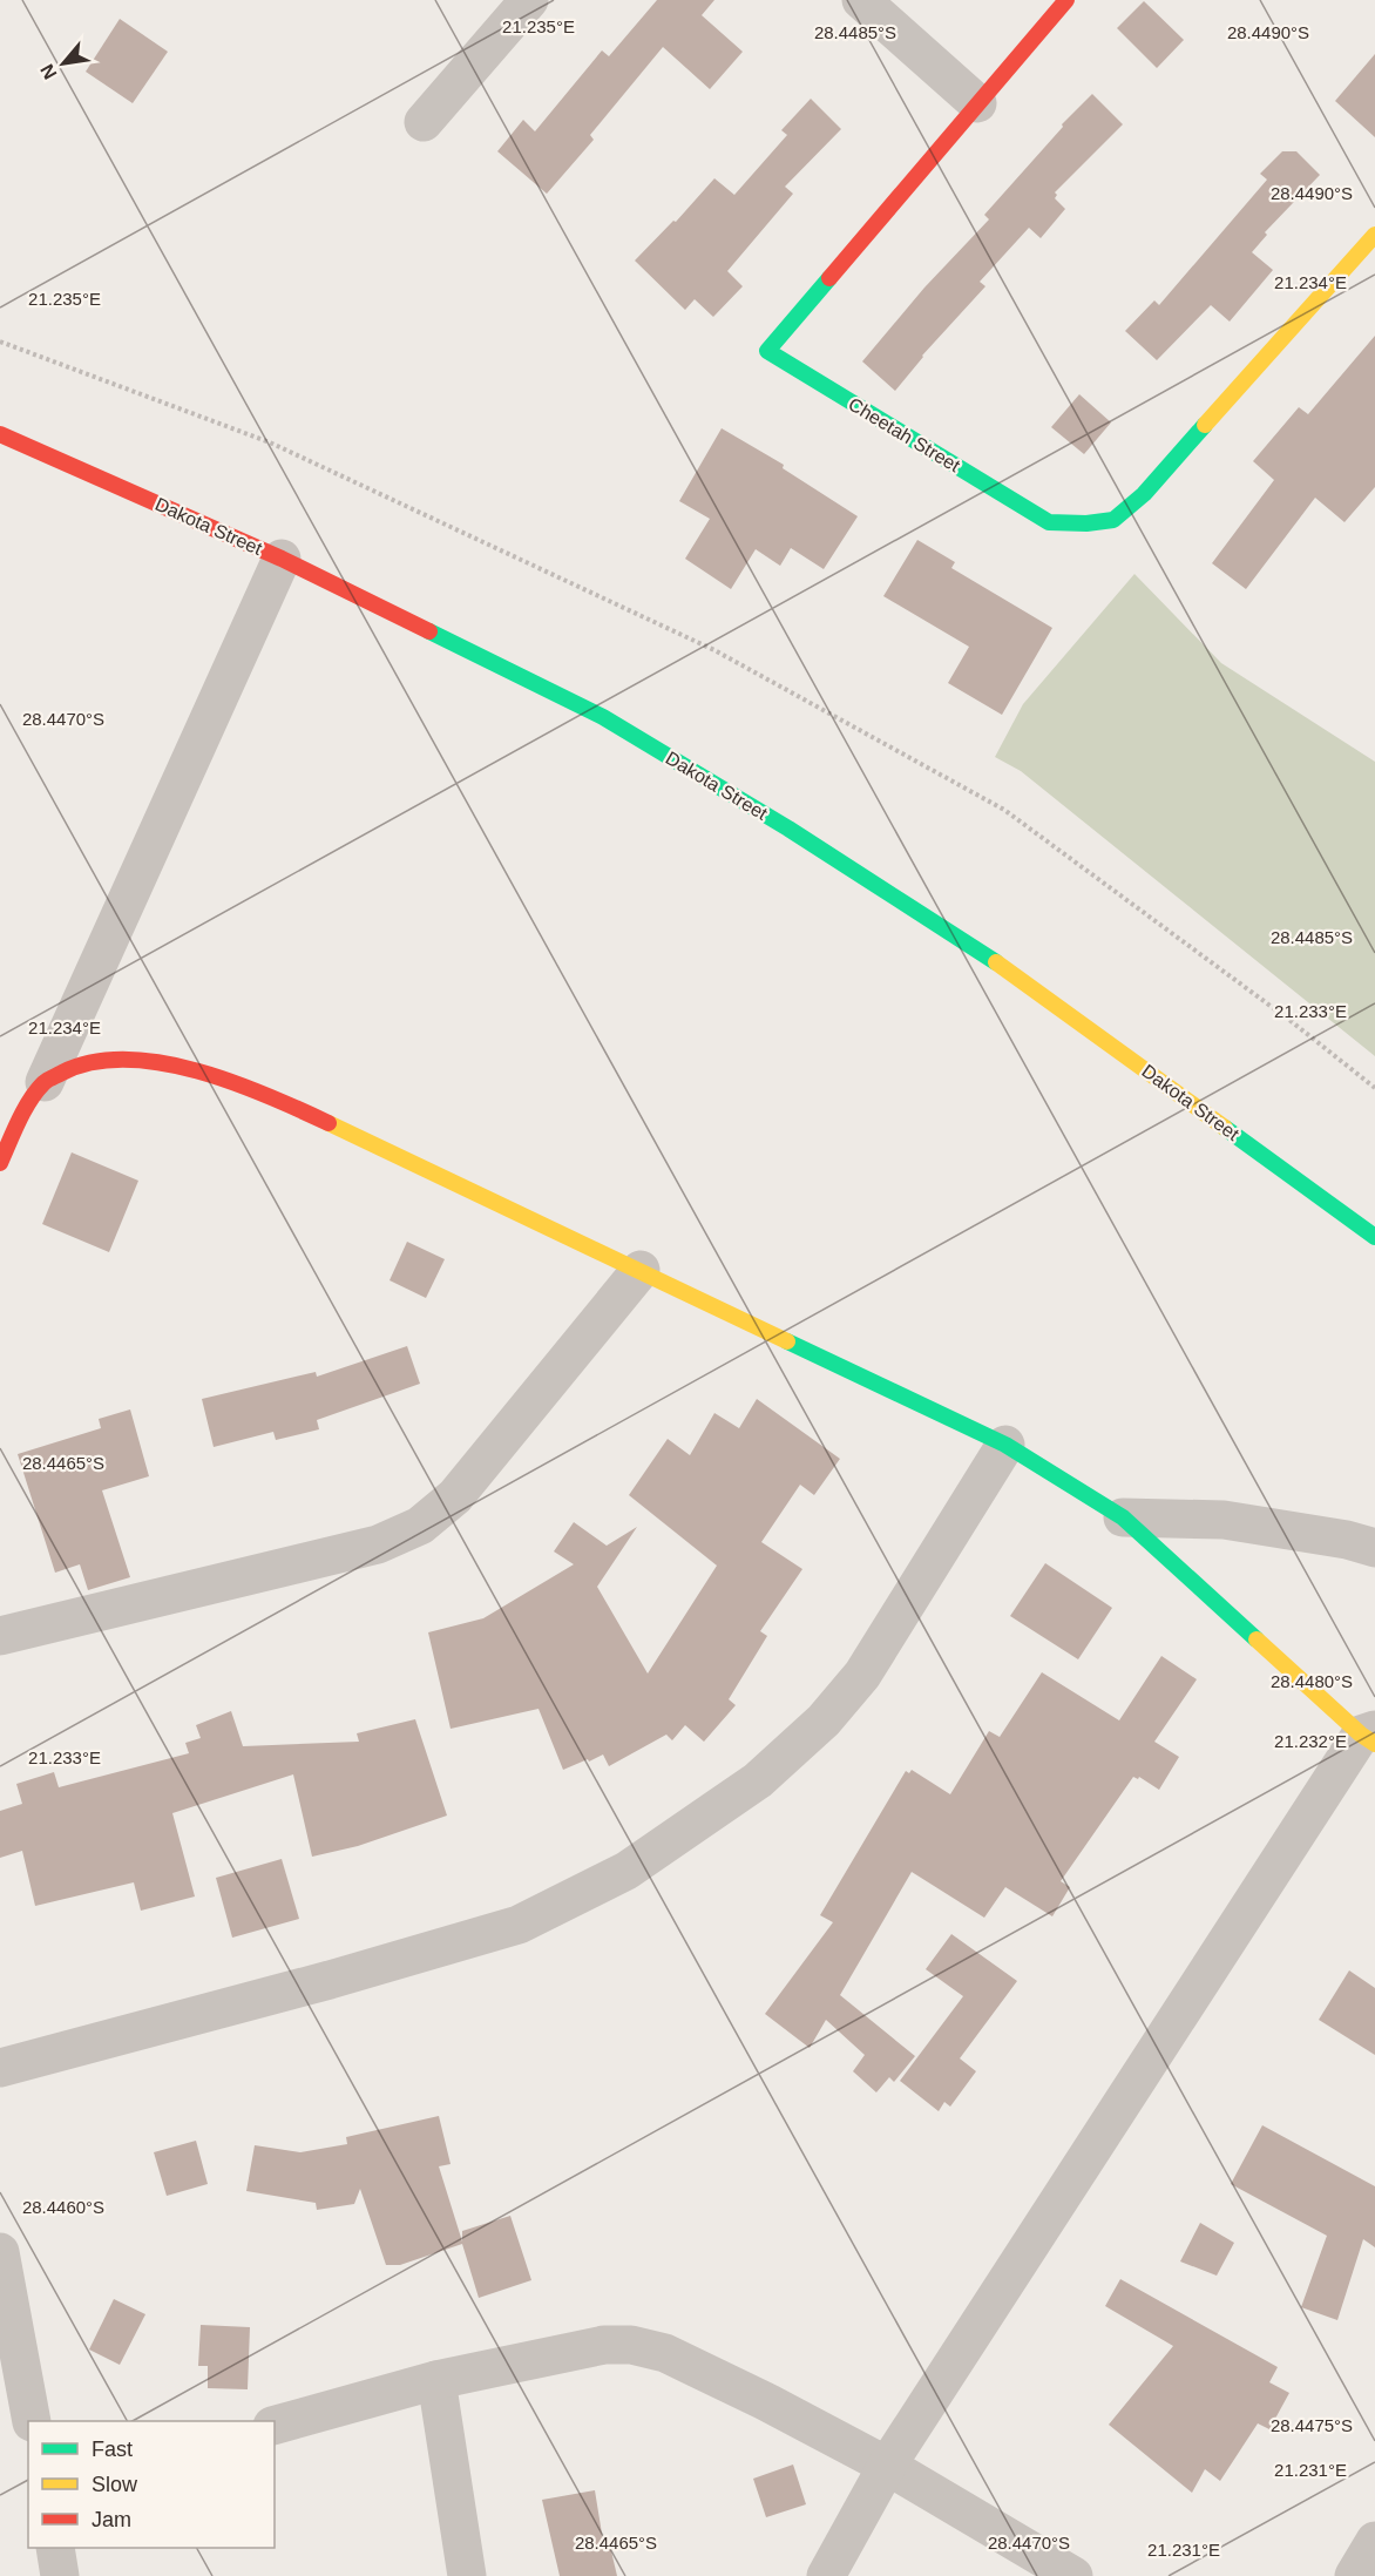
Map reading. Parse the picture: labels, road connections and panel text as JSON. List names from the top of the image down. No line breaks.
{"streets":{"street":["Cheetah Street","Dakota Street"]},"legend":["Fast","Slow","Jam"],"north":"bottom left","coordinates":["21.235°E","28.4485°S","28.4490°S","21.234°E","28.4470°S","21.233°E","28.4465°S","28.4480°S","21.232°E","28.4460°S","28.4475°S","21.231°E"]}
